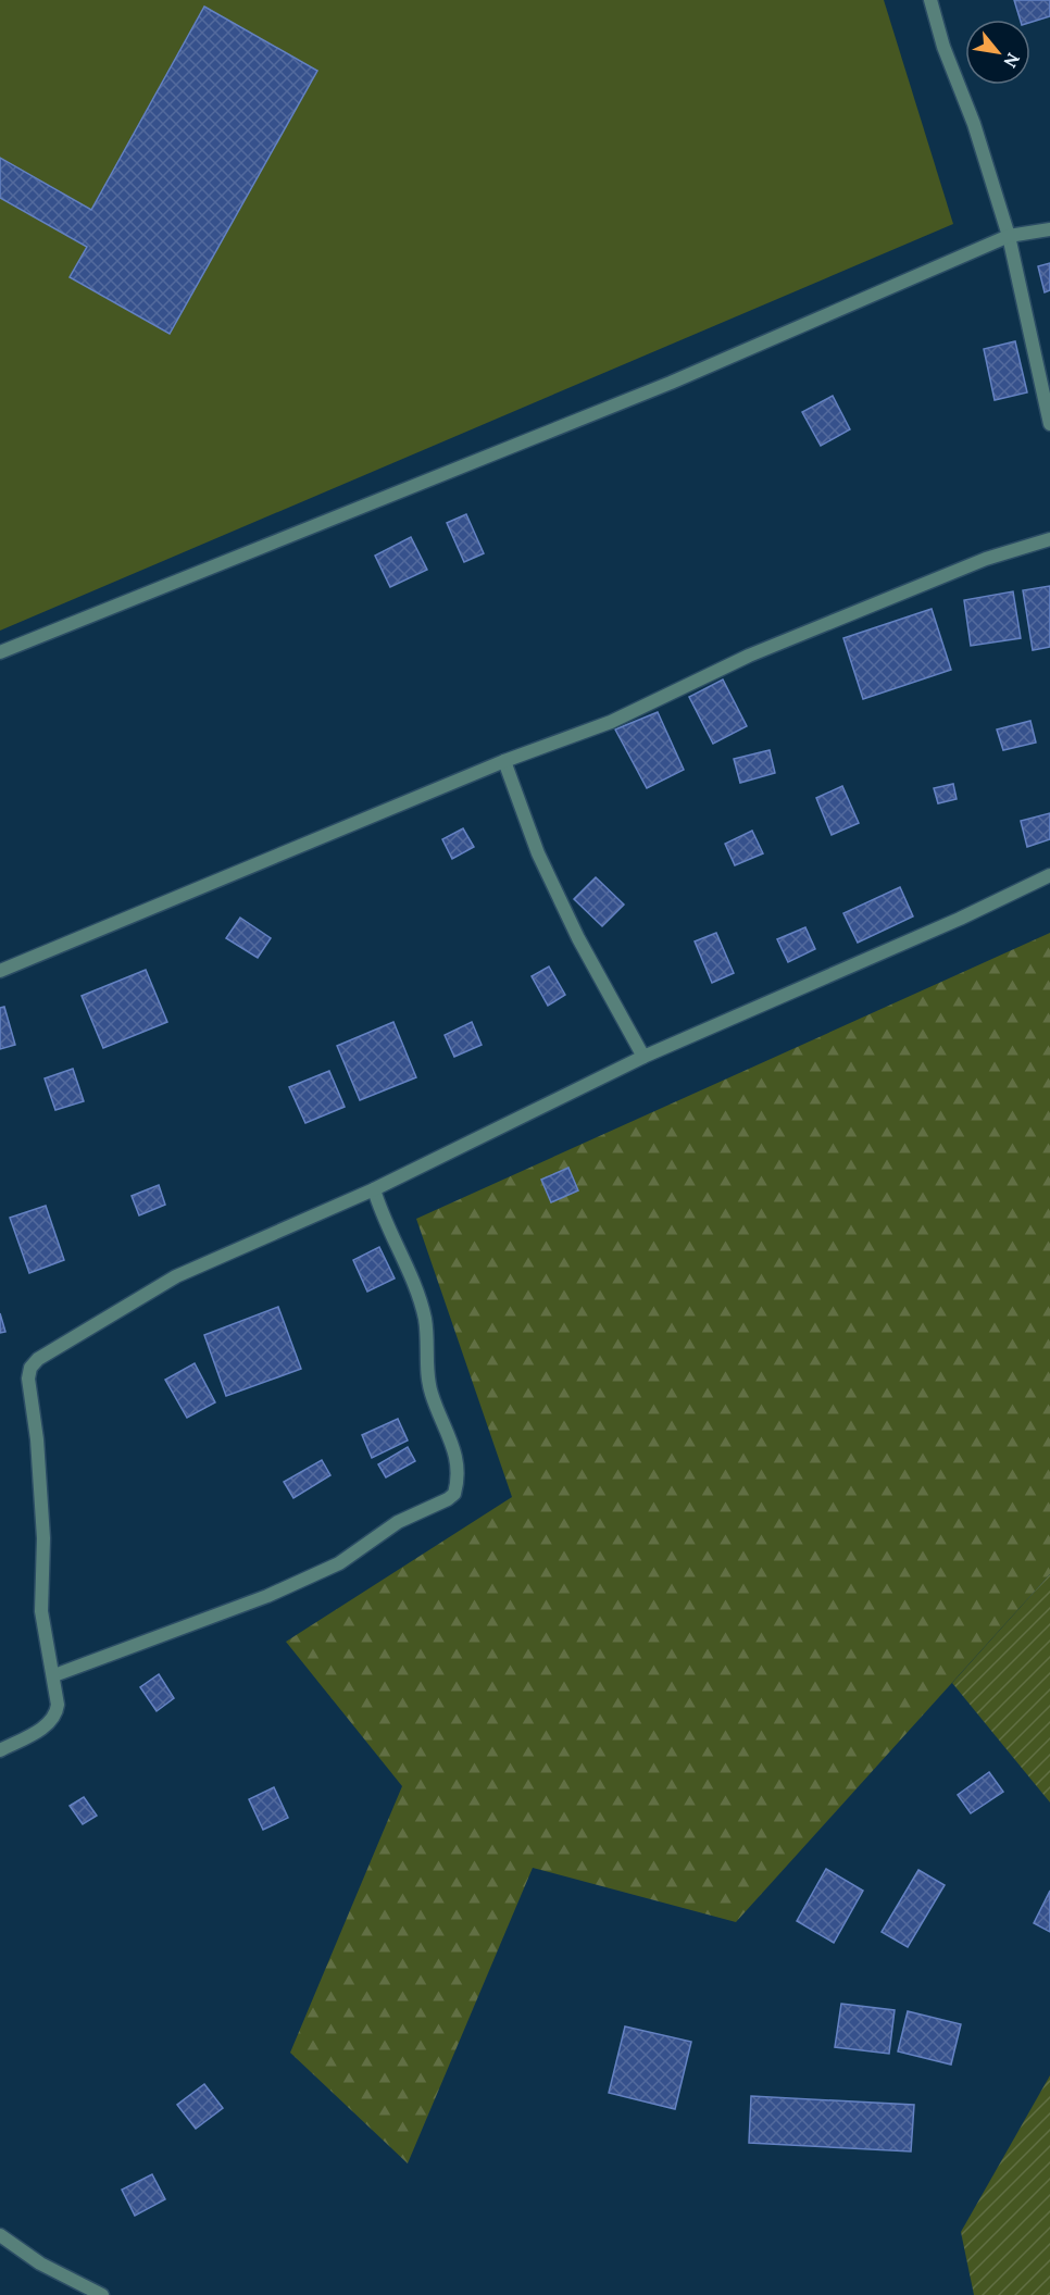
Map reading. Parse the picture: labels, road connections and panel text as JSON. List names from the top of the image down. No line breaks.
{"north":"bottom right"}
